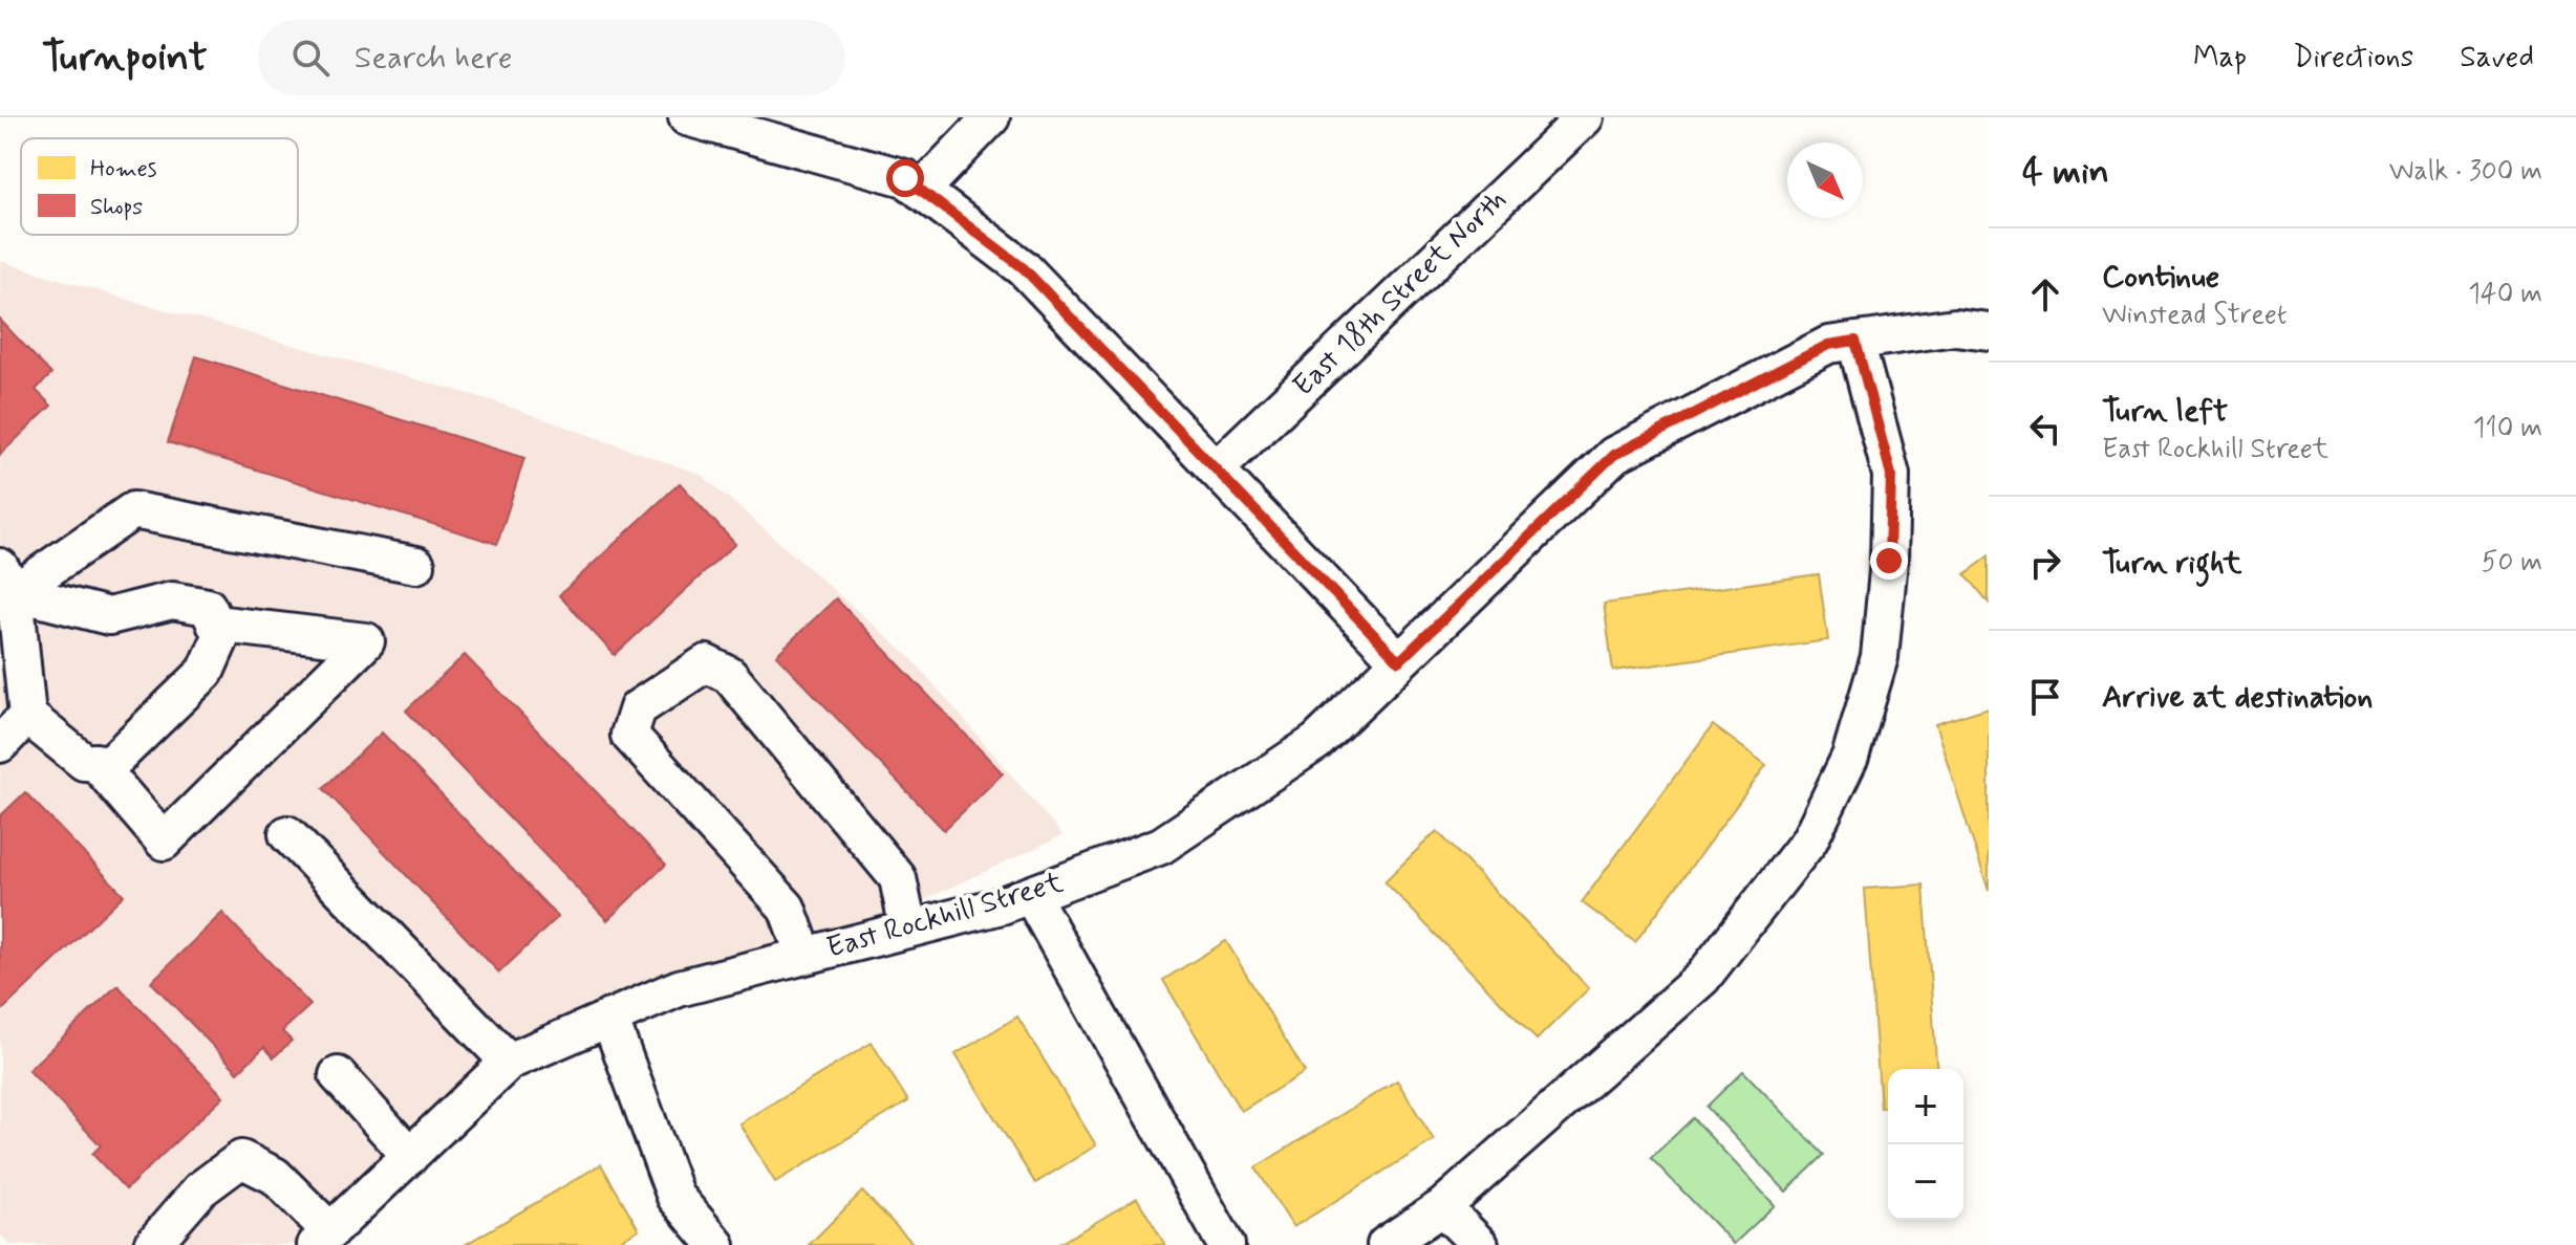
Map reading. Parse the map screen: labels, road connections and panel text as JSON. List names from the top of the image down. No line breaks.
{"streets":{"street":["East 18th Street North","East Rockhill Street"]},"legend":["Homes","Shops"],"north":"bottom right","page":{"header":"Turnpoint","search":"Search here","nav":["Map","Directions","Saved"],"heading":["4 min","Walk · 300 m"],"list":[["Continue","Winstead Street","140 m"],["Turn left","East Rockhill Street","110 m"],["Turn right","50 m"],"Arrive at destination"],"map_buttons":["+","−"]}}
